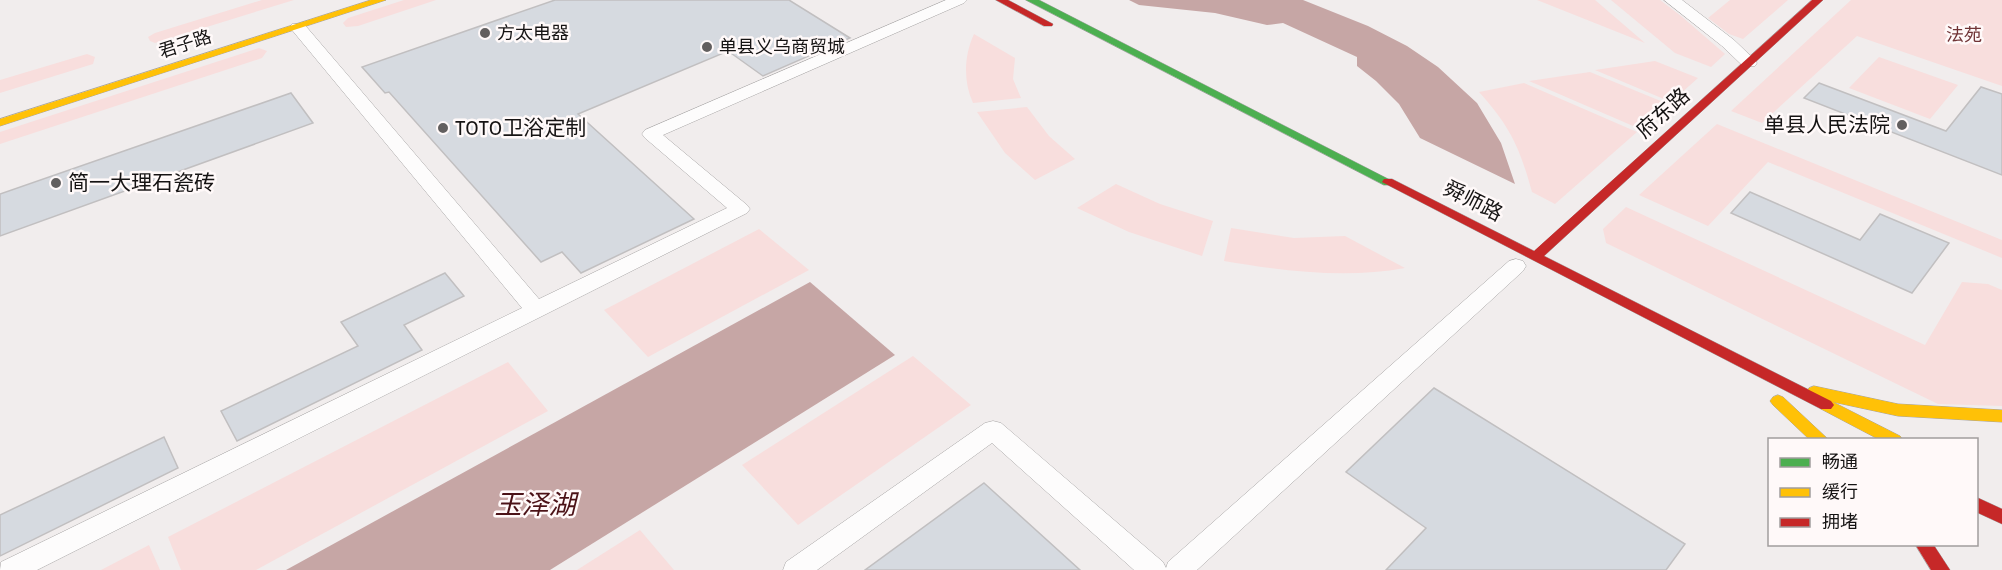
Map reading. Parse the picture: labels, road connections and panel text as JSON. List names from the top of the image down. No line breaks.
{"streets":{"main road":["君子路","府东路","舜师路"]},"crossings":[["府东路","舜师路"]],"water":["玉泽湖"],"parks":["法苑"],"places":["方太电器","单县义乌商贸城","单县人民法院","TOTO卫浴定制","简一大理石瓷砖"],"legend":["畅通","缓行","拥堵"]}
